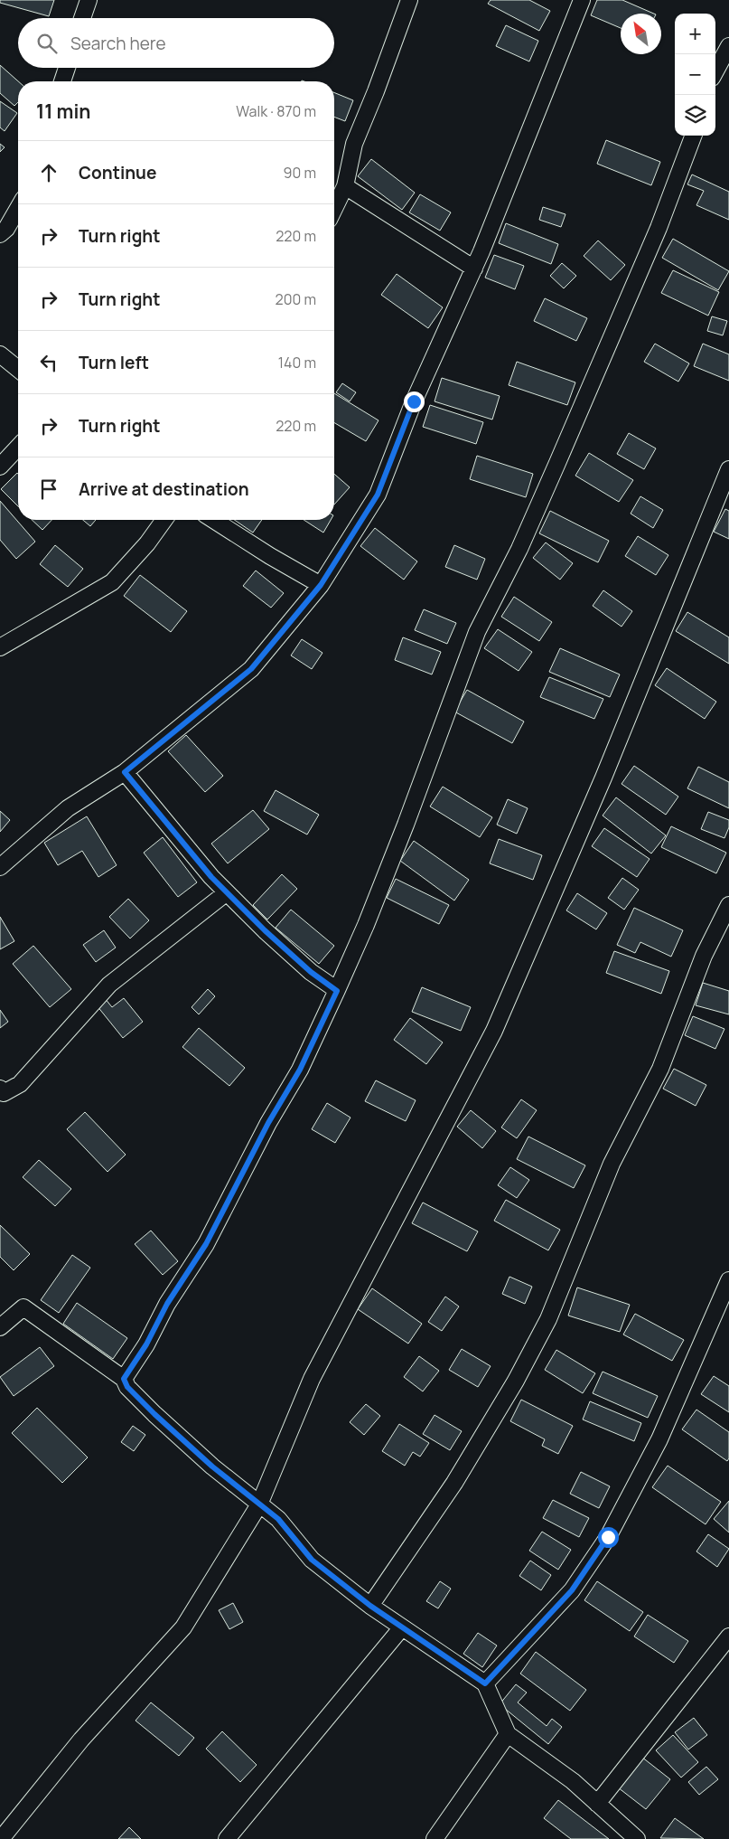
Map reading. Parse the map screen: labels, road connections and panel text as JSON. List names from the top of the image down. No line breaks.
{"north":"top left","page":{"map_buttons":["+","−"],"search":"Search here","heading":["11 min","Walk · 870 m"],"list":[["Continue","90 m"],["Turn right","220 m"],["Turn right","200 m"],["Turn left","140 m"],["Turn right","220 m"],"Arrive at destination"]}}
